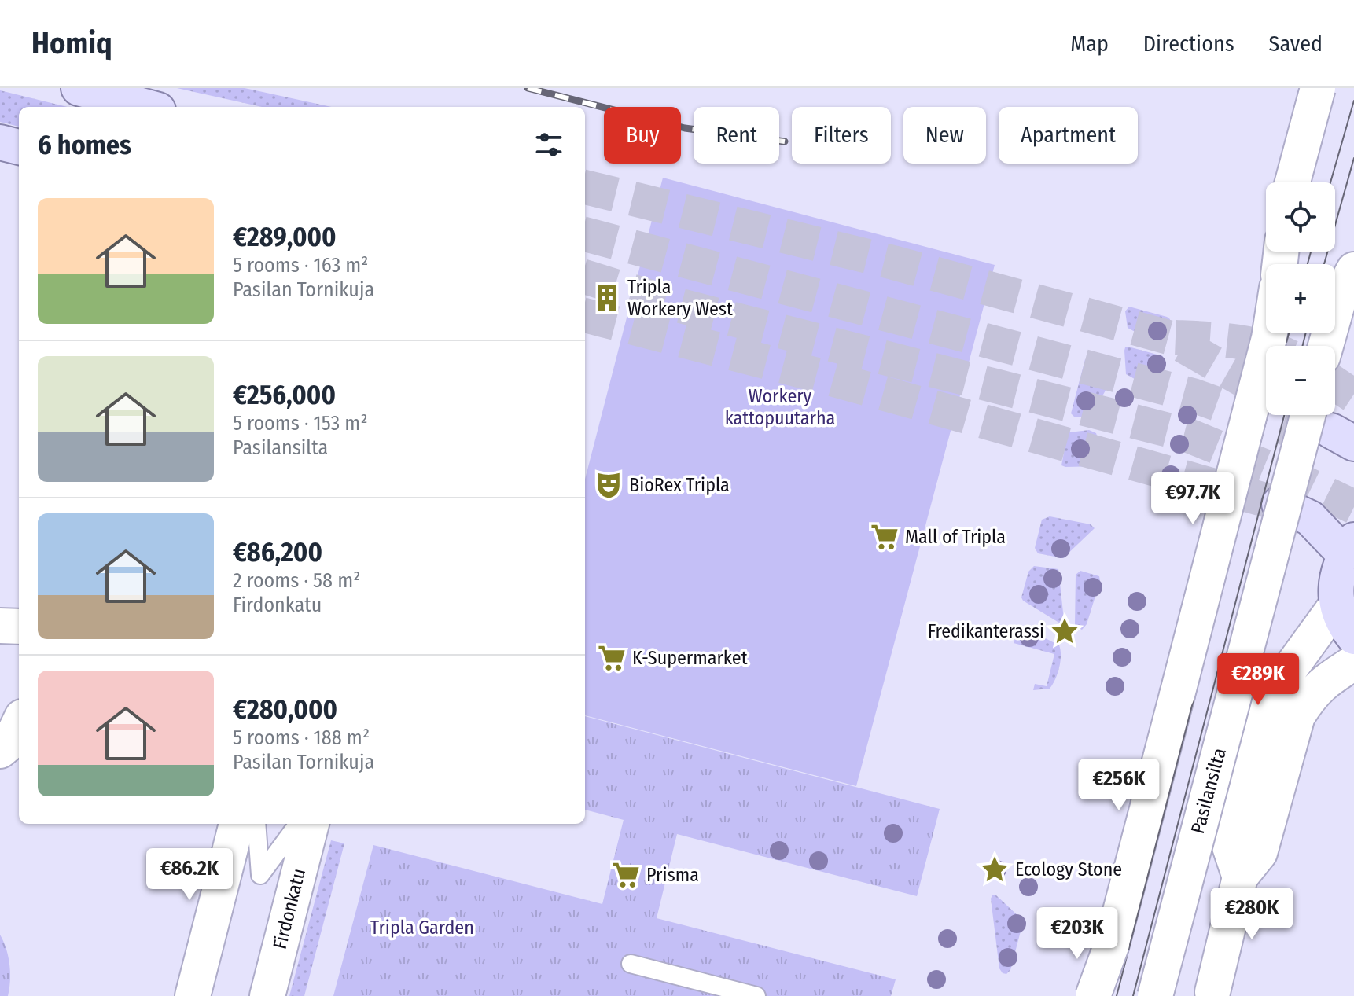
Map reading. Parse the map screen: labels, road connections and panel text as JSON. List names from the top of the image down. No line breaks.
{"streets":{"street":["Pasilansilta","Firdonkatu"]},"parks":["Workery kattopuutarha","Tripla Garden"],"places":{"building":["Tripla Workery West"],"theatre":["BioRex Tripla"],"supermarket":["Mall of Tripla","K-Supermarket","Prisma"],"place":["Fredikanterassi","Ecology Stone"]},"page":{"header":"Homiq","nav":["Map","Directions","Saved"],"chip":["Buy","Rent","Filters","New","Apartment"],"heading":"6 homes","map_buttons":["+","−"],"list":[{"name":"€289,000","note":"5 rooms · 163 m² · Pasilan Tornikuja"},{"name":"€256,000","note":"5 rooms · 153 m² · Pasilansilta"},{"name":"€86,200","note":"2 rooms · 58 m² · Firdonkatu"},{"name":"€280,000","note":"5 rooms · 188 m² · Pasilan Tornikuja"}],"price":["€97.7K","€289K","€256K","€86.2K","€280K","€203K"]}}
